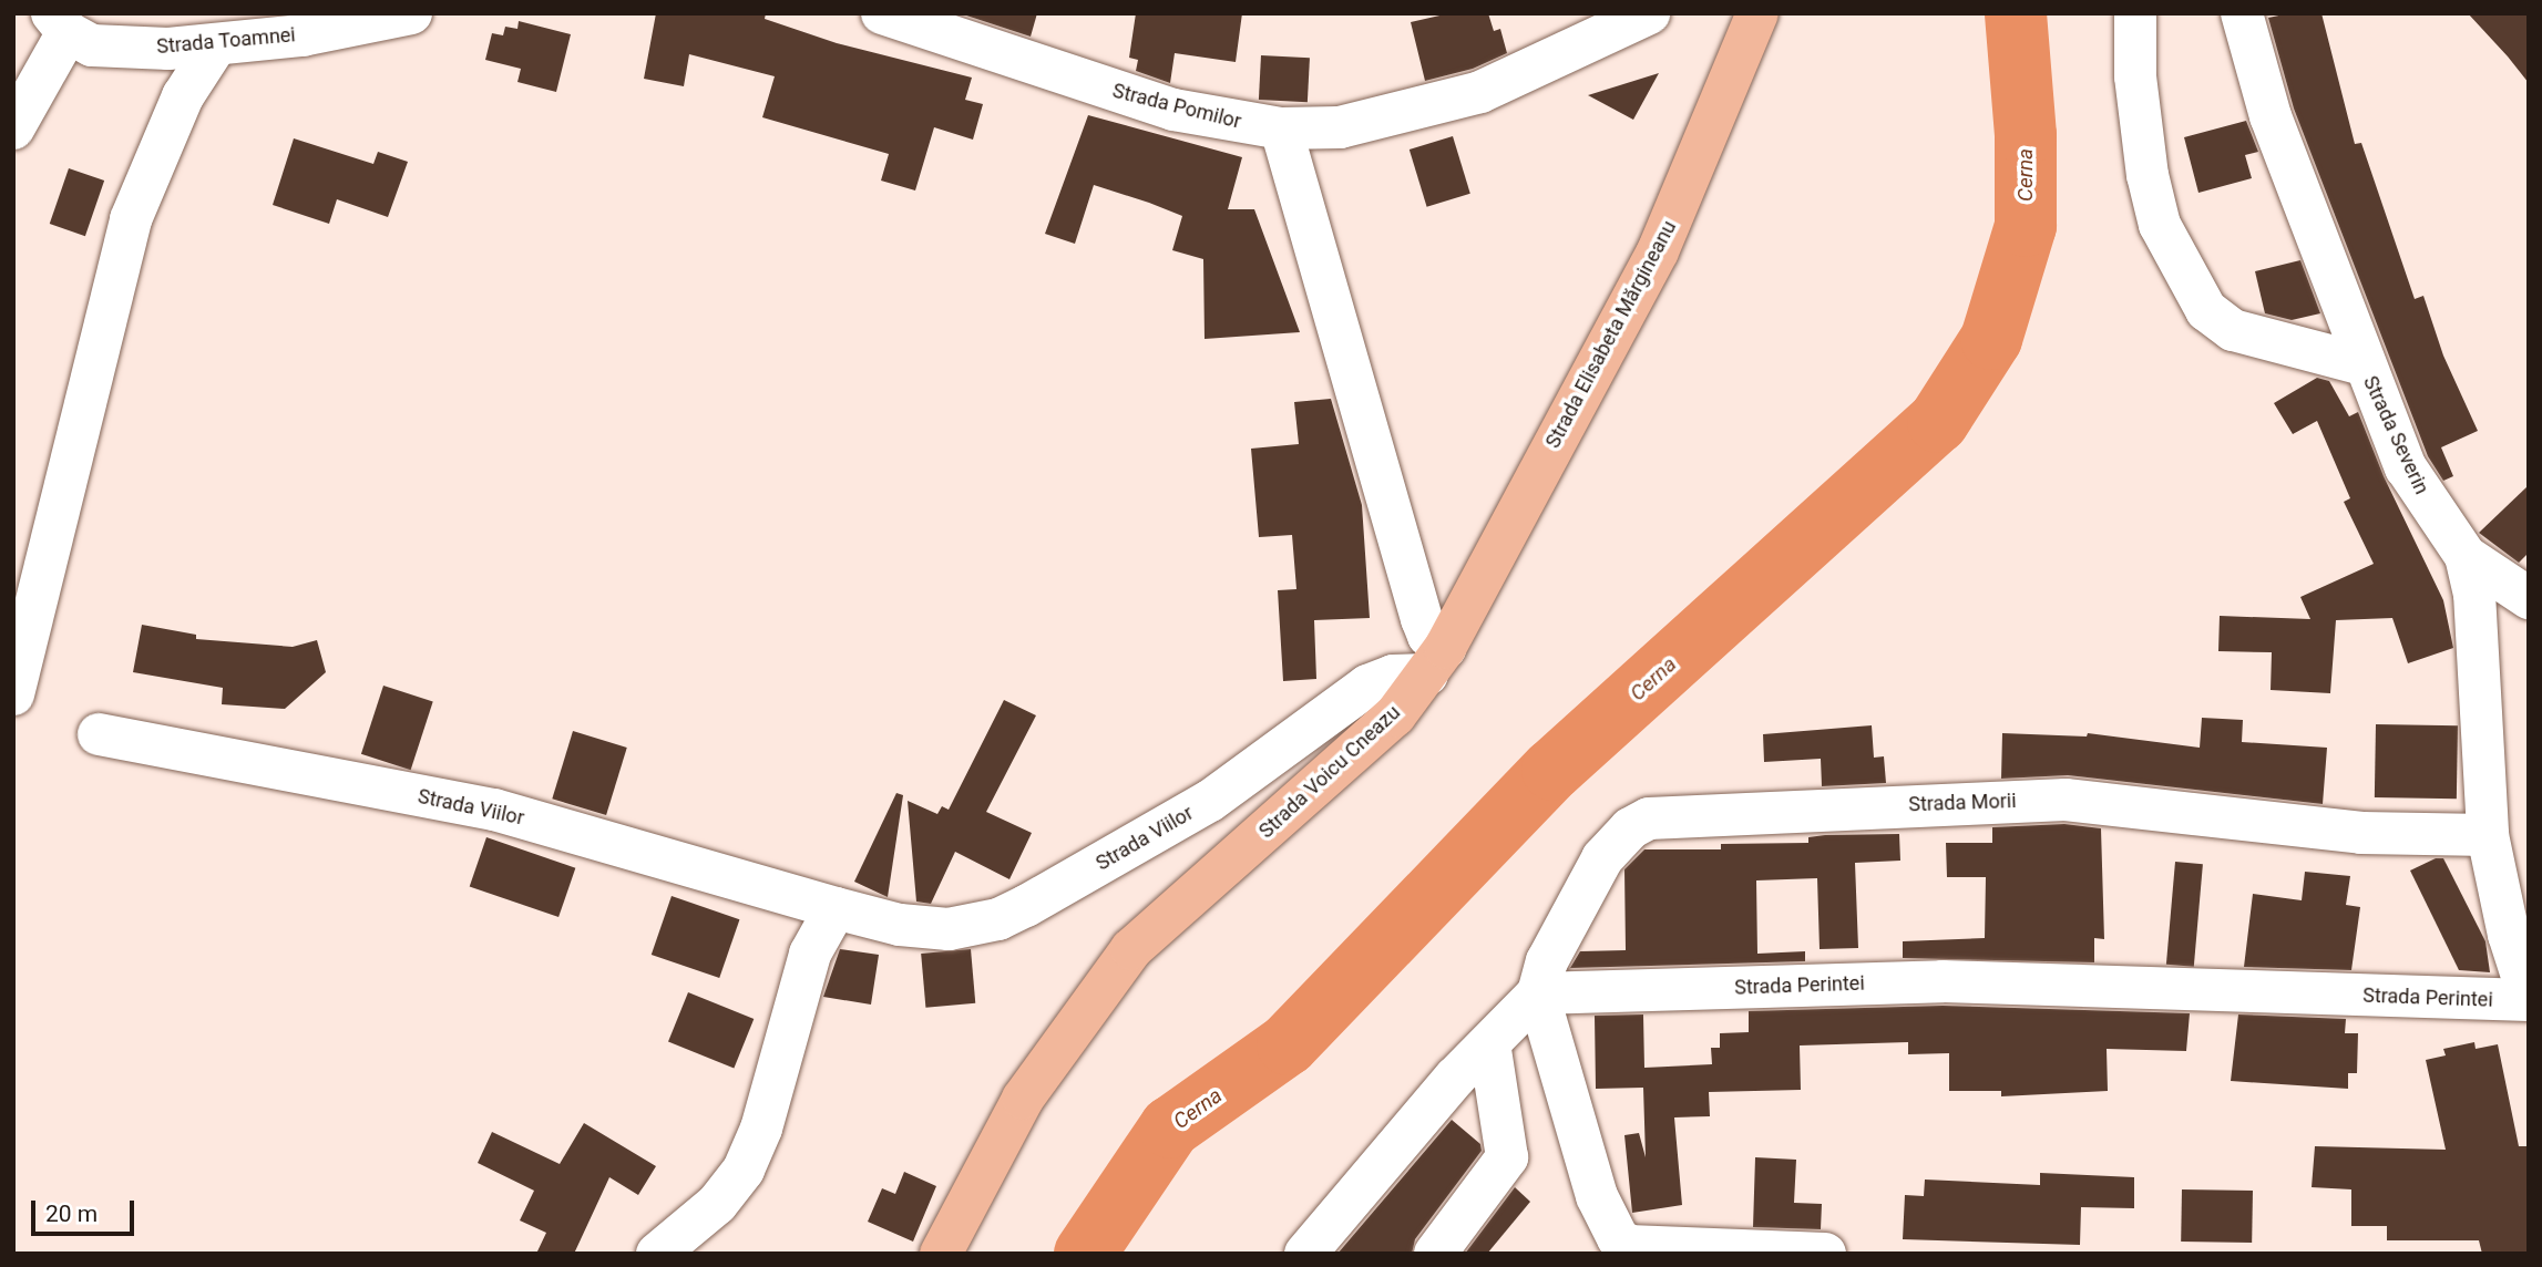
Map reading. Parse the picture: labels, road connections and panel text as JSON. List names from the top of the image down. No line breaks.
{"streets":{"main road":["Strada Elisabeta Mărgineanu","Strada Voicu Cneazu"],"street":["Strada Toamnei","Strada Pomilor","Strada Severin","Strada Morii","Strada Viilor","Strada Perintei"]},"crossings":[["Strada Elisabeta Mărgineanu","Strada Voicu Cneazu"],["Strada Elisabeta Mărgineanu","Strada Viilor"],["Strada Severin","Strada Morii"],["Strada Severin","Strada Perintei"],["Strada Voicu Cneazu","Strada Viilor"],["Strada Morii","Strada Perintei"]],"water":["Cerna"],"scale_bar":"20 m"}
